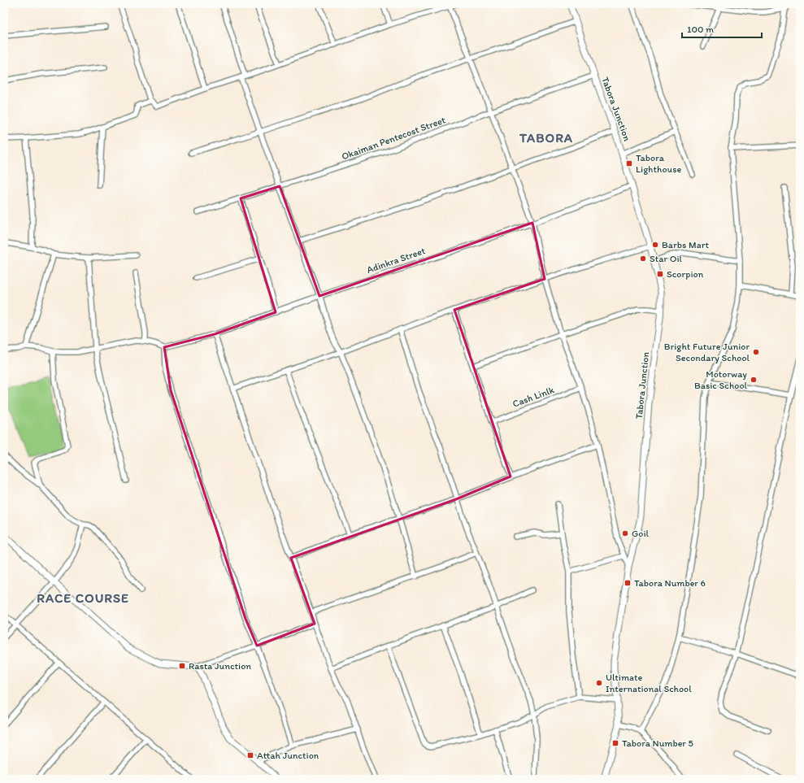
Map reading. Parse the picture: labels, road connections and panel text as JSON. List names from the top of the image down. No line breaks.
{"streets":{"street":["Tabora Junction","Okaiman Pentecost Street","Adinkra Street","Cash Linlk"]},"crossings":[["Tabora Junction","Okaiman Pentecost Street"],["Tabora Junction","Adinkra Street"]],"districts":["TABORA","RACE COURSE"],"places":{"transit":["Tabora Lighthouse","Scorpion","Tabora Number 6","Rasta Junction","Tabora Number 5","Attah Junction"],"other":["Barbs Mart","Star Oil","Bright Future Junior Secondary School","Motorway Basic School","Goil","Ultimate International School"]},"scale_bar":"100 m"}
